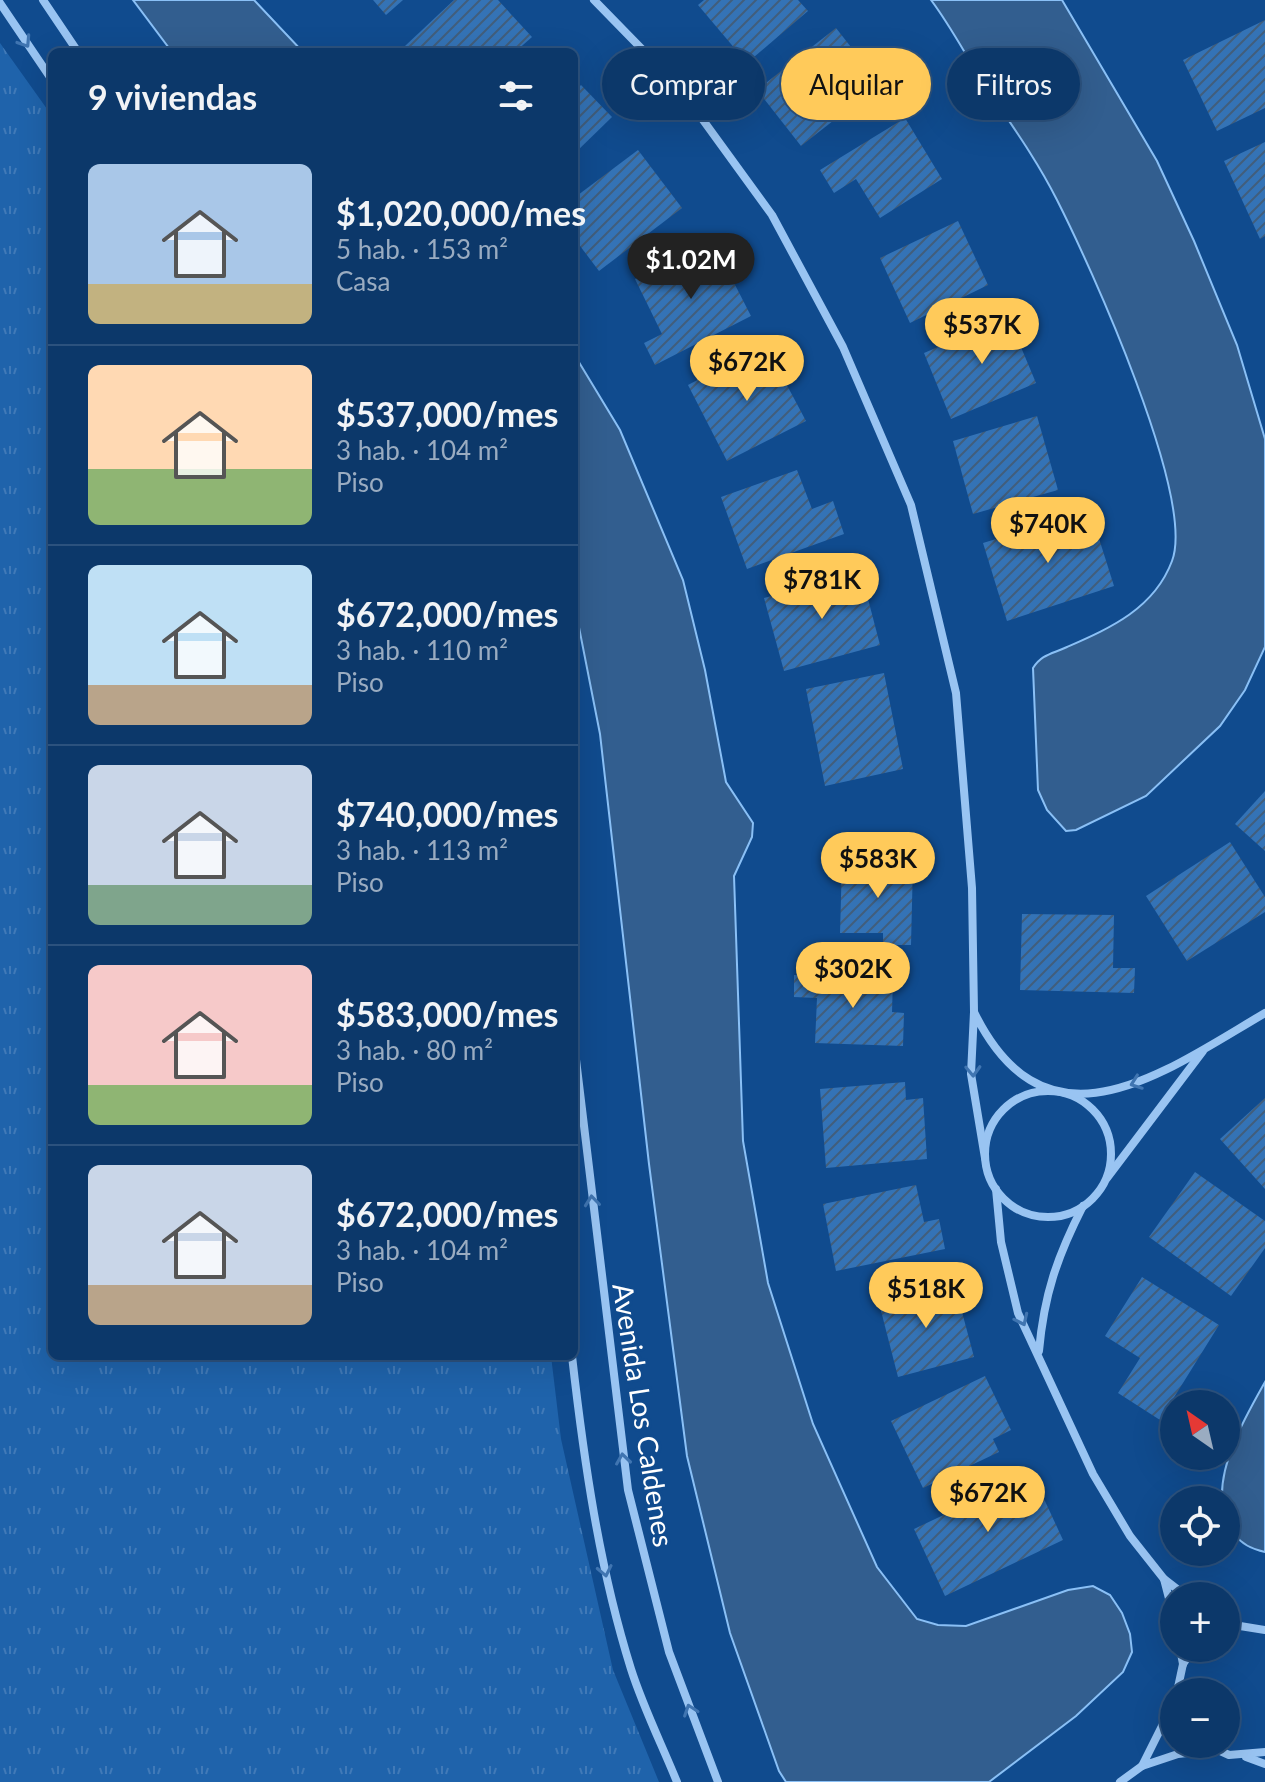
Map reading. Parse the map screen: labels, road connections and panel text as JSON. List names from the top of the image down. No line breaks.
{"streets":{"street":["Avenida Los Caldenes"]},"north":"top left","page":{"chip":["Comprar","Alquilar","Filtros"],"heading":"9 viviendas","list":[{"name":"$1,020,000/mes","note":"5 hab. · 153 m² · Casa"},{"name":"$537,000/mes","note":"3 hab. · 104 m² · Piso"},{"name":"$672,000/mes","note":"3 hab. · 110 m² · Piso"},{"name":"$740,000/mes","note":"3 hab. · 113 m² · Piso"},{"name":"$583,000/mes","note":"3 hab. · 80 m² · Piso"},{"name":"$672,000/mes","note":"3 hab. · 104 m² · Piso"}],"price":["$1.02M","$537K","$672K","$740K","$781K","$583K","$302K","$518K","$672K"],"map_buttons":["+","−"]}}
